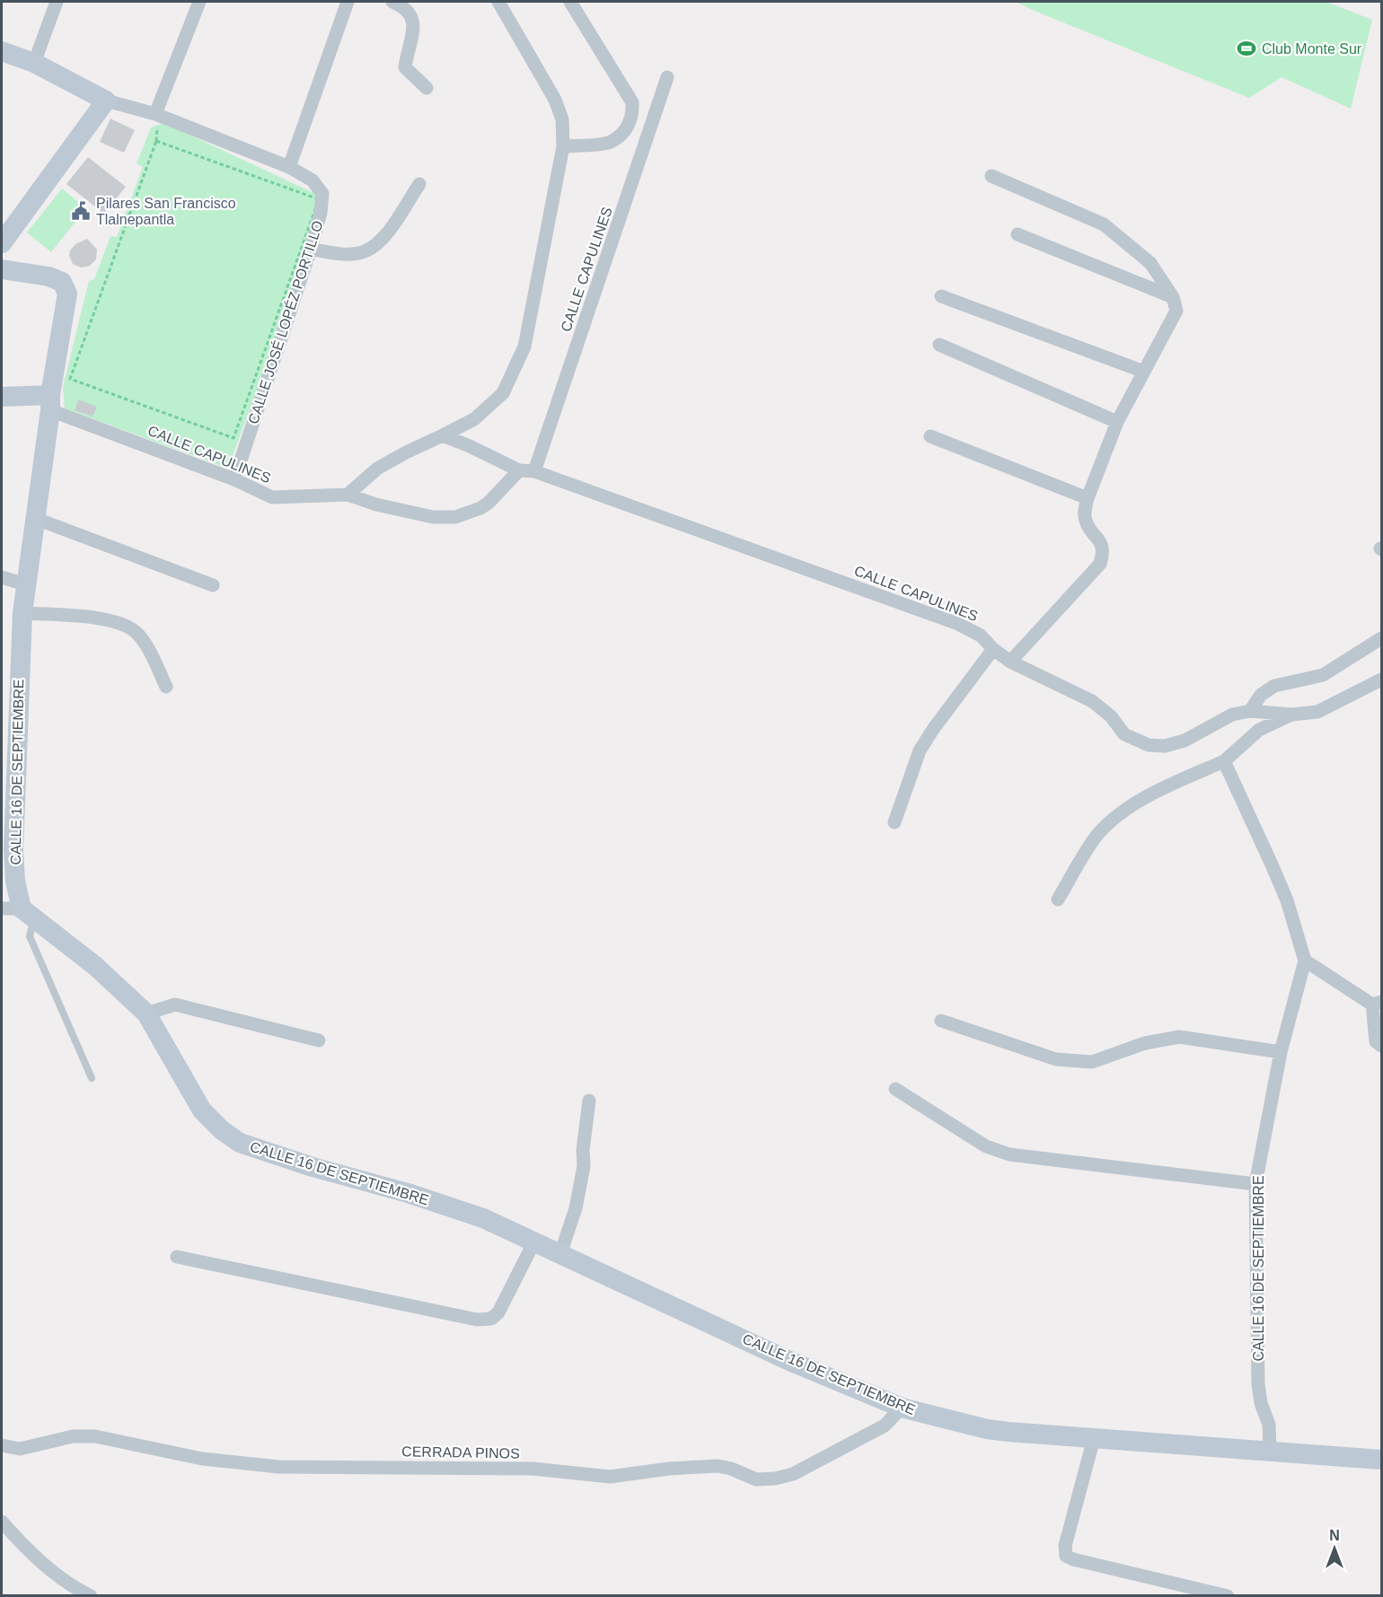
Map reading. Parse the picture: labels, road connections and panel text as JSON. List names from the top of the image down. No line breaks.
{"streets":{"main road":["CALLE JOSÉ LOPÉZ PORTILLO","CALLE 16 DE SEPTIEMBRE"],"street":["CALLE CAPULINES","CERRADA PINOS"]},"crossings":[["CALLE CAPULINES","CALLE JOSÉ LOPÉZ PORTILLO"],["CALLE CAPULINES","CALLE 16 DE SEPTIEMBRE"],["CALLE 16 DE SEPTIEMBRE","CERRADA PINOS"]],"places":{"sports":["Club Monte Sur"],"public building":["Pilares San Francisco Tlalnepantla"]},"north":"top"}
